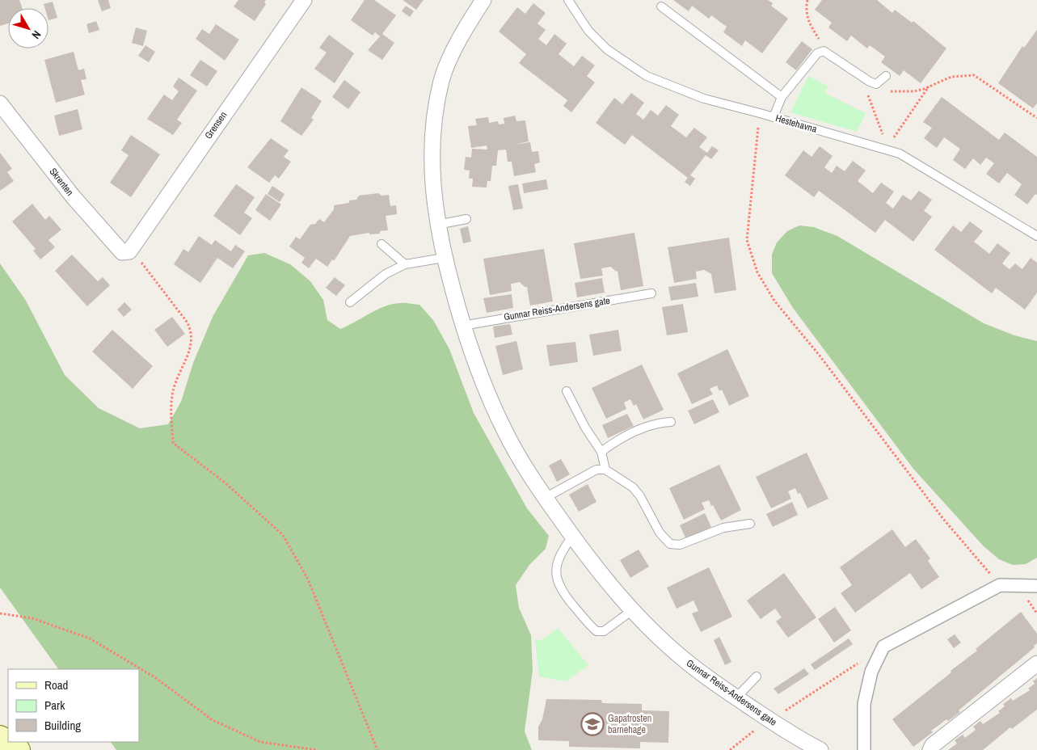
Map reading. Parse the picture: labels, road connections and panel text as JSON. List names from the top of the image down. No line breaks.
{"streets":{"street":["Grensen","Skrenten","Gunnar Reiss-Andersens gate"],"lane":["Hestehavna"]},"crossings":[["Grensen","Skrenten"]],"places":{"school or university":["Gapatrosten barnehage"]},"legend":["Road","Park","Building"],"north":"bottom right"}
